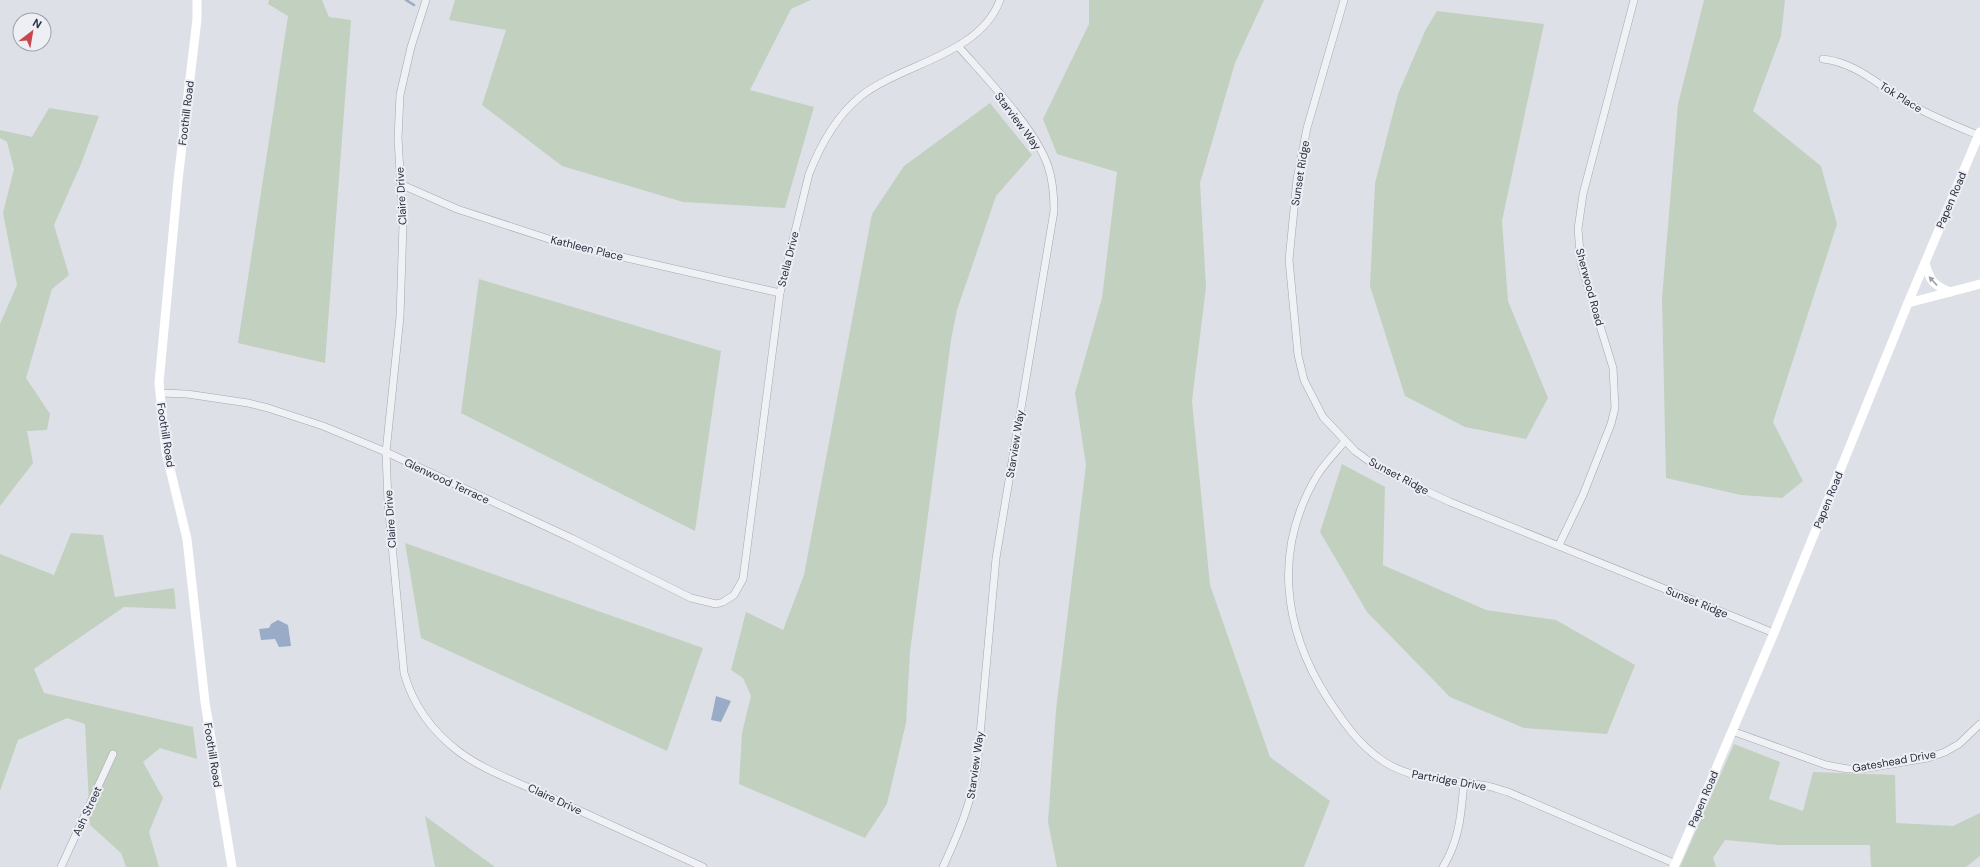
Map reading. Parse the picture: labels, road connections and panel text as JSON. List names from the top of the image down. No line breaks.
{"streets":{"street":["Tok Place","Foothill Road","Starview Way","Sunset Ridge","Claire Drive","Papen Road","Kathleen Place","Stella Drive","Sherwood Road","Glenwood Terrace","Gateshead Drive","Partridge Drive","Ash Street"]},"crossings":[["Tok Place","Papen Road"],["Foothill Road","Glenwood Terrace"],["Starview Way","Stella Drive"],["Sunset Ridge","Papen Road"],["Sunset Ridge","Sherwood Road"],["Sunset Ridge","Partridge Drive"],["Claire Drive","Kathleen Place"],["Claire Drive","Glenwood Terrace"],["Papen Road","Gateshead Drive"],["Papen Road","Partridge Drive"],["Kathleen Place","Stella Drive"],["Stella Drive","Glenwood Terrace"]],"north":"top right"}
